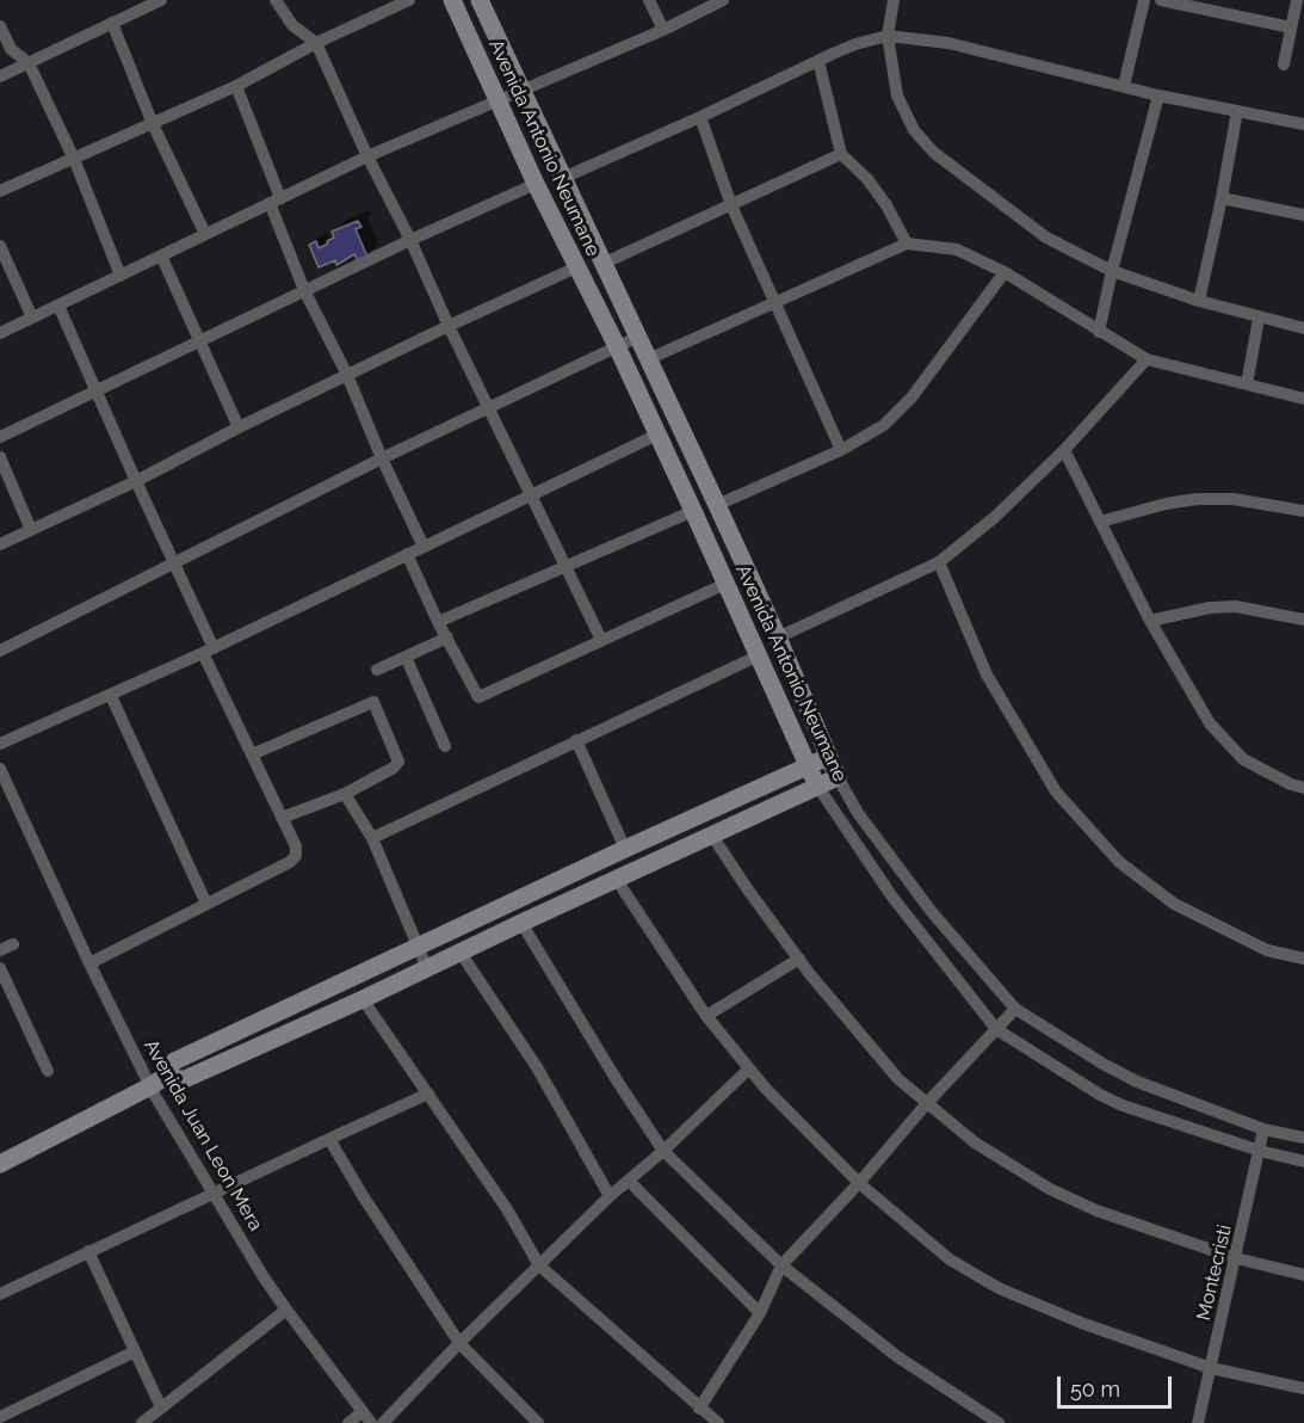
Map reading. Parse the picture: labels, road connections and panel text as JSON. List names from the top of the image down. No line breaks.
{"streets":{"street":["Avenida Antonio Neumane","Avenida Juan Leon Mera","Montecristi"]},"crossings":[["Avenida Antonio Neumane","Montecristi"]],"scale_bar":"50 m"}
